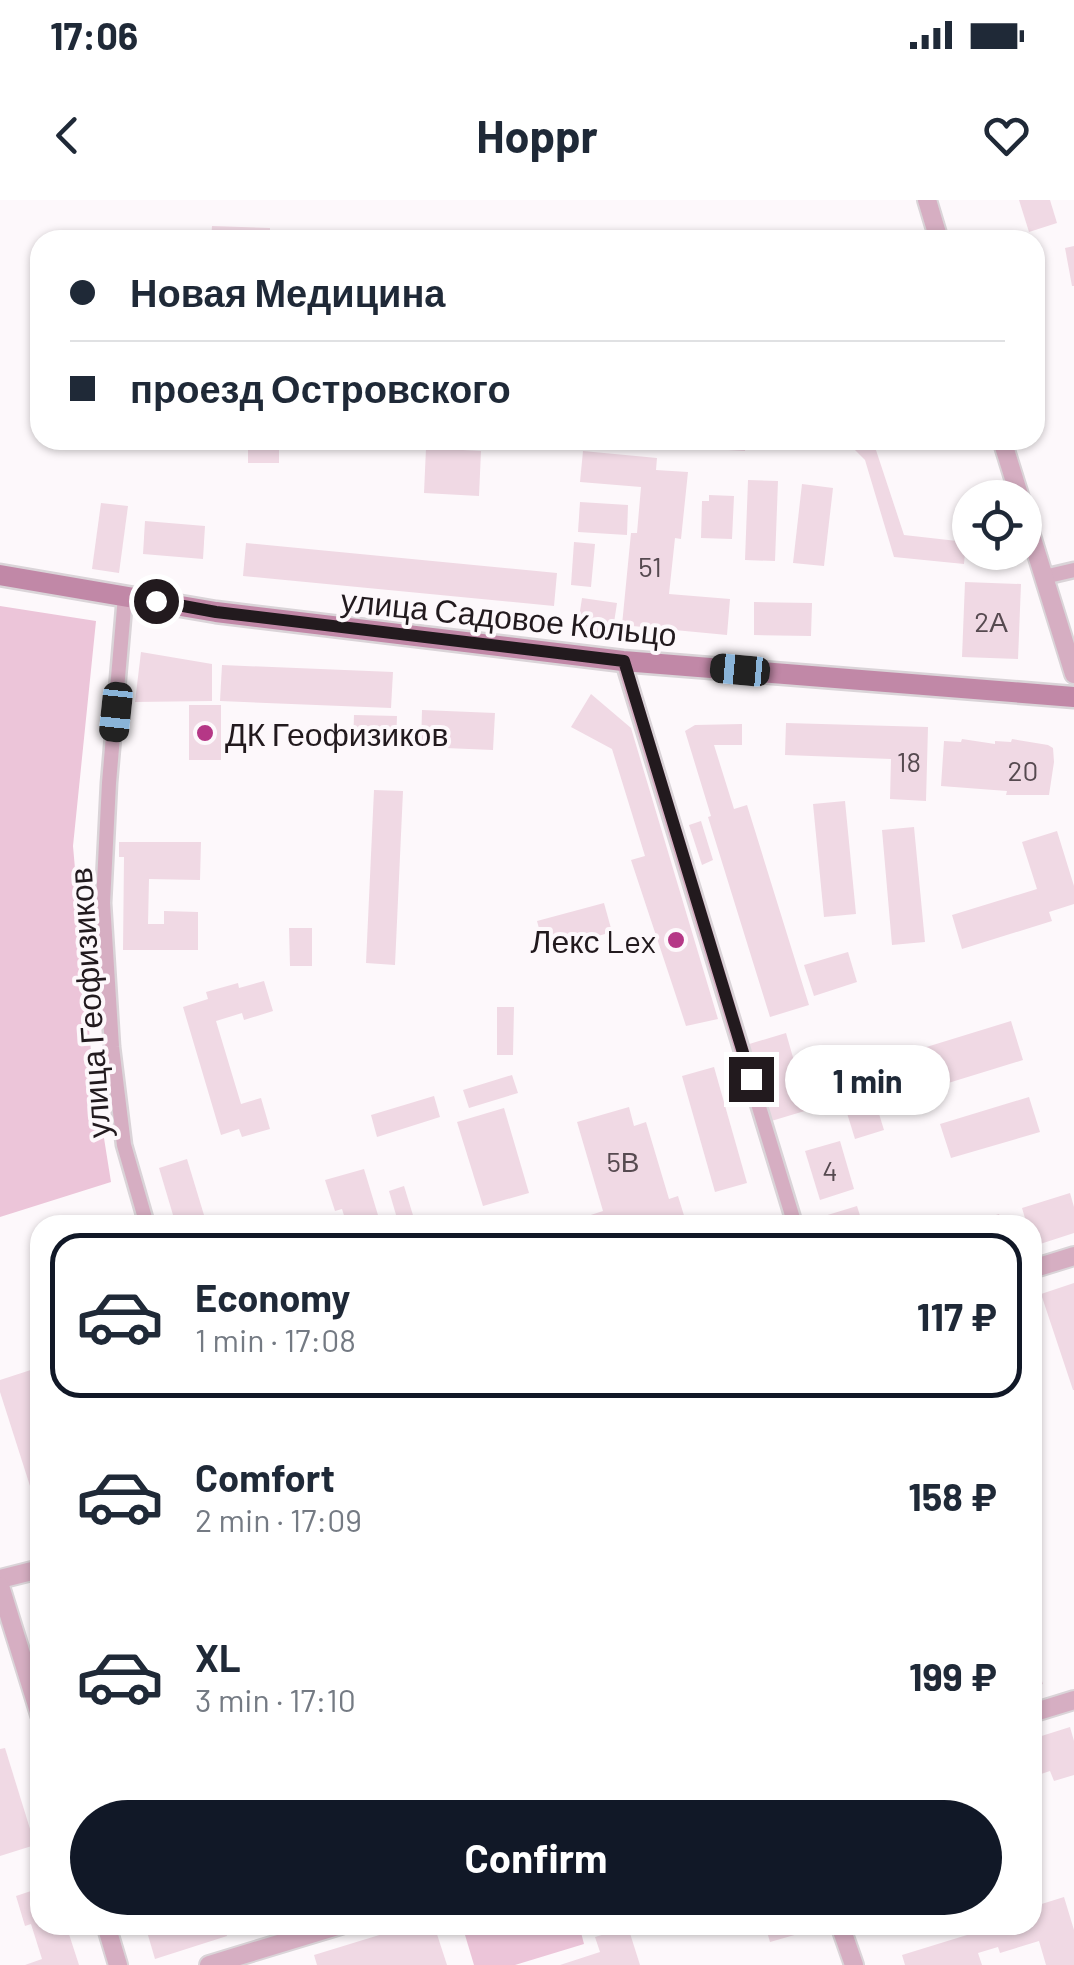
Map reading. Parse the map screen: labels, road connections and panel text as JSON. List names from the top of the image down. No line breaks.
{"streets":{"main road":["улица Садовое Кольцо"],"street":["улица Геофизиков"]},"crossings":[["улица Садовое Кольцо","улица Геофизиков"]],"places":["ДК Геофизиков","Лекс Lex"],"house_numbers":["51","2А","18","20","5В","4"],"page":{"status":"17:06","header":"Hoppr","banner":["Новая Медицина","проезд Островского"],"bubble":"1 min","list":[{"name":"Economy","note":"1 min · 17:08","value":"117 ₽"},{"name":"Comfort","note":"2 min · 17:09","value":"158 ₽"},{"name":"XL","note":"3 min · 17:10","value":"199 ₽"}],"buttons":"Confirm"}}
